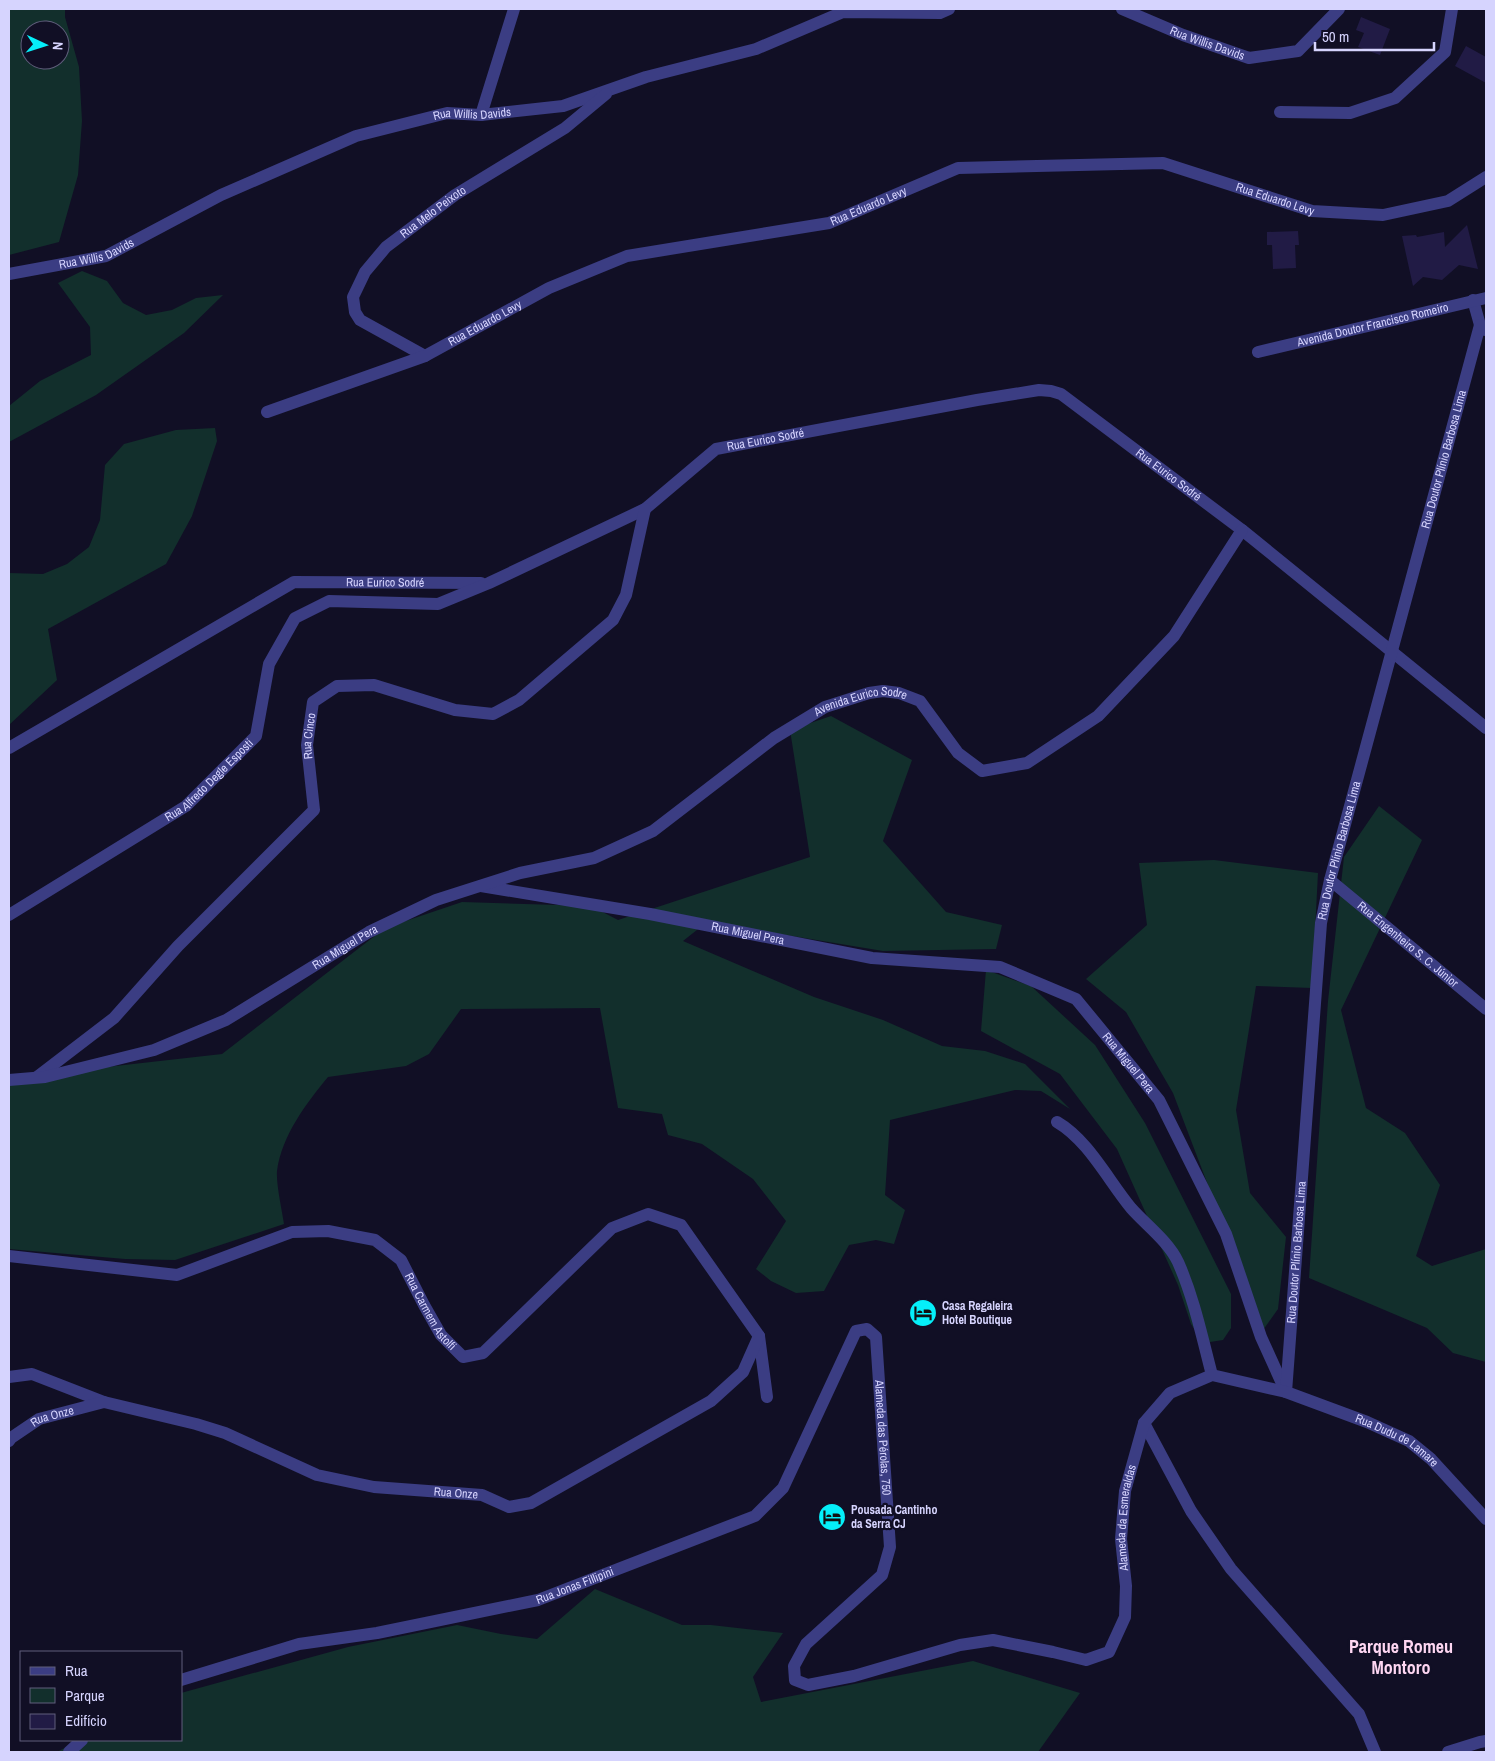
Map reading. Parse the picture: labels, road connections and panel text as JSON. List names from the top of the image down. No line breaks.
{"streets":{"street":["Rua Willis Davids","Rua Eduardo Levy","Rua Melo Peixoto","Avenida Doutor Francisco Romeiro","Rua Eurico Sodré","Rua Doutor Plínio Barbosa Lima","Avenida Eurico Sodre","Rua Cinco","Rua Alfredo Degle Esposti","Rua Miguel Pera","Rua Engenheiro S. C. Júnior","Rua Carmem Astolfi","Rua Onze","Alameda das Pérolas, 750","Rua Dudu de Lamare","Alameda da Esmeraldas","Rua Jonas Fillipini"]},"crossings":[["Rua Willis Davids","Rua Melo Peixoto"],["Rua Eduardo Levy","Rua Melo Peixoto"],["Rua Eurico Sodré","Rua Doutor Plínio Barbosa Lima"],["Rua Eurico Sodré","Avenida Eurico Sodre"],["Rua Eurico Sodré","Rua Cinco"],["Rua Eurico Sodré","Rua Alfredo Degle Esposti"],["Rua Doutor Plínio Barbosa Lima","Rua Miguel Pera"],["Rua Doutor Plínio Barbosa Lima","Rua Engenheiro S. C. Júnior"],["Rua Doutor Plínio Barbosa Lima","Rua Dudu de Lamare"],["Avenida Eurico Sodre","Rua Miguel Pera"],["Rua Cinco","Rua Miguel Pera"],["Rua Miguel Pera","Rua Dudu de Lamare"],["Rua Carmem Astolfi","Rua Onze"],["Alameda das Pérolas, 750","Alameda da Esmeraldas"],["Alameda das Pérolas, 750","Rua Jonas Fillipini"]],"districts":["Parque Romeu Montoro"],"places":{"hotel":["Casa Regaleira Hotel Boutique","Pousada Cantinho da Serra CJ"]},"legend":["Rua","Parque","Edifício"],"scale_bar":"50 m","north":"right"}
